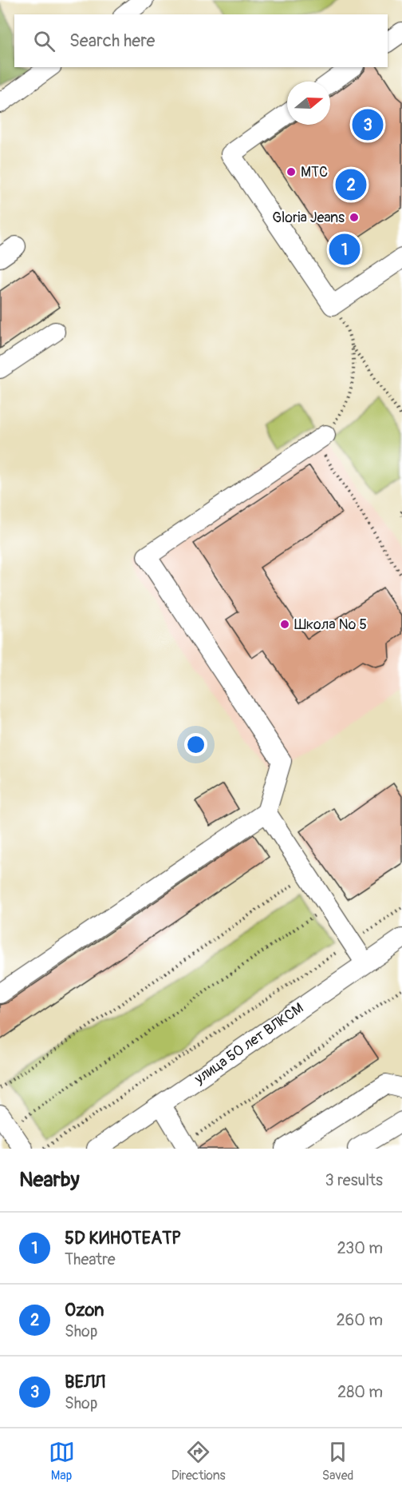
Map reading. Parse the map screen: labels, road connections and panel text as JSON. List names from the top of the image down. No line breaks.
{"streets":{"street":["улица 50 лет ВЛКСМ"]},"places":["МТС","Gloria Jeans","Школа № 5"],"north":"right","page":{"search":"Search here","pins":["3","2","1"],"heading":["Nearby","3 results"],"list":[{"mark":"1","name":"5D КИНОТЕАТР","note":"Theatre","value":"230 m"},{"mark":"2","name":"Ozon","note":"Shop","value":"260 m"},{"mark":"3","name":"ВЕЛЛ","note":"Shop","value":"280 m"}],"nav":["Map","Directions","Saved"]}}
